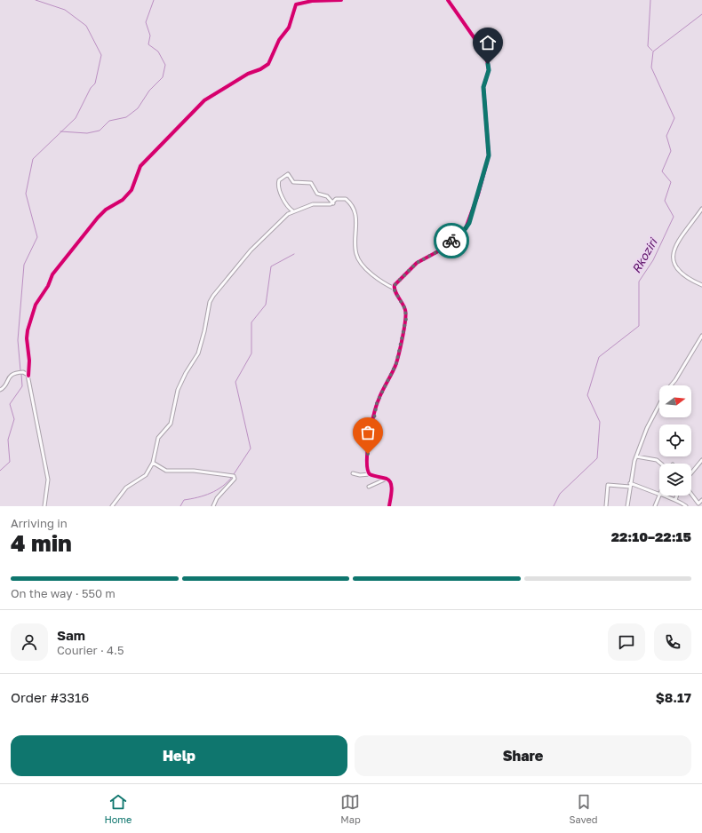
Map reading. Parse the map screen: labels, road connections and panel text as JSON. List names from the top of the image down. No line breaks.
{"water":["Rkoziri"],"north":"right","page":{"heading":["4 min","Arriving in","22:10–22:15"],"panel":["Sam","Courier · 4.5","Order #3316","$8.17"],"bar":"On the way · 550 m","buttons":["Help","Share"],"tabs":["Home","Map","Saved"]}}
